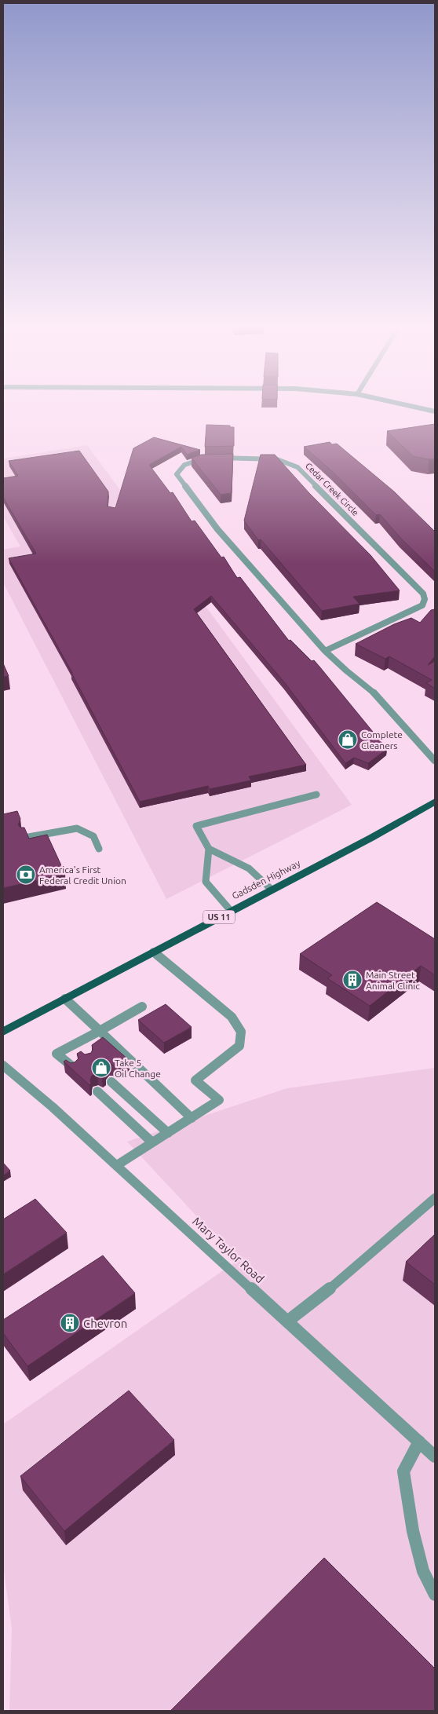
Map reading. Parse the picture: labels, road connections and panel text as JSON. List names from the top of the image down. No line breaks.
{"streets":{"main road":["Gadsden Highway","US 11"],"street":["Cedar Creek Circle","Mary Taylor Road"]},"places":{"shop":["Complete Cleaners","Take 5 Oil Change"],"bank":["America's First Federal Credit Union"],"building":["Main Street Animal Clinic","Chevron"]}}
